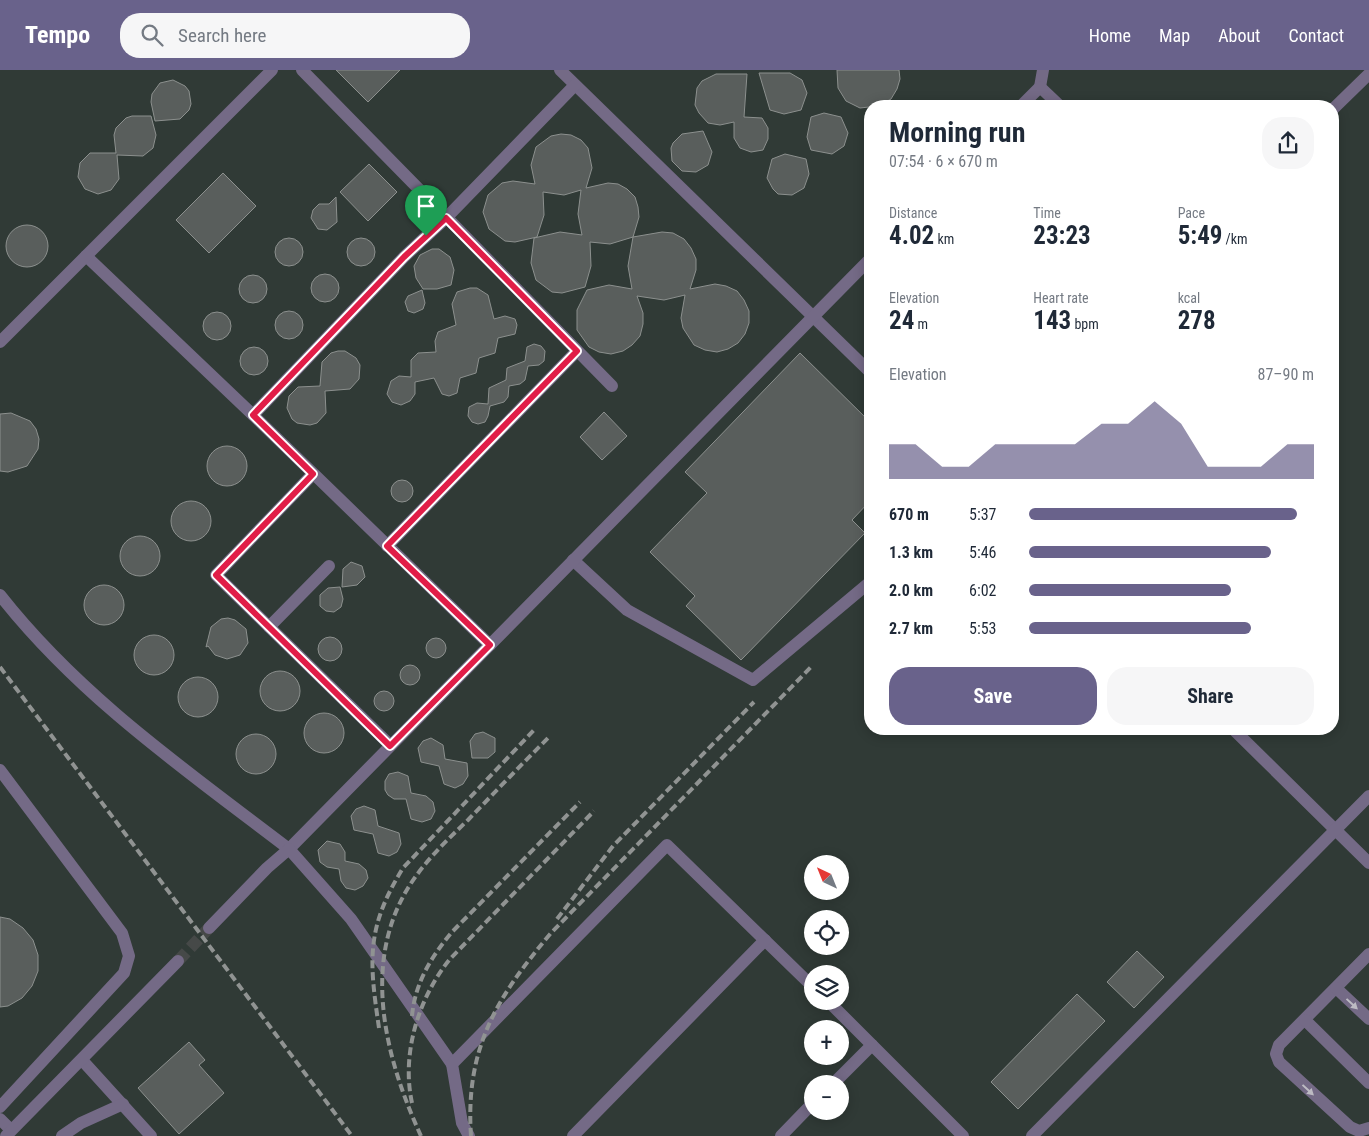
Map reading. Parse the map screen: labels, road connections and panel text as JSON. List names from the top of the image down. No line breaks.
{"north":"top left","page":{"header":"Tempo","search":"Search here","nav":["Home","Map","About","Contact"],"heading":["Morning run","07:54 · 6 × 670 m"],"stats":[["Distance","4.02 km"],["Time","23:23"],["Pace","5:49 /km"],["Elevation","24 m"],["Heart rate","143 bpm"],["kcal","278"]],"chart":["Elevation","87–90 m"],"list":[{"name":"670 m","note":"5:37"},{"name":"1.3 km","note":"5:46"},{"name":"2.0 km","note":"6:02"},{"name":"2.7 km","note":"5:53"}],"buttons":["Save","Share"],"map_buttons":["+","−"]}}
